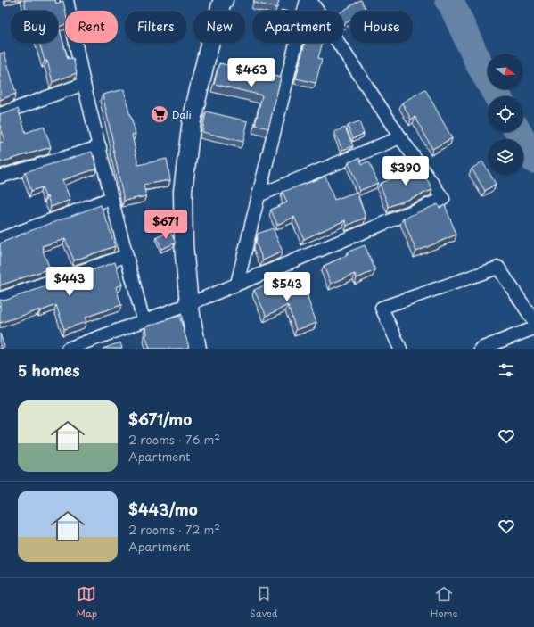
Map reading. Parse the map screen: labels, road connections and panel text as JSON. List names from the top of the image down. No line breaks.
{"places":{"supermarket":["Dali"]},"north":"right","page":{"chip":["Buy","Rent","Filters","New","Apartment","House"],"price":["$463","$390","$671","$443","$543"],"heading":"5 homes","list":[{"name":"$671/mo","note":"2 rooms · 76 m² · Apartment"},{"name":"$443/mo","note":"2 rooms · 72 m² · Apartment"}],"tabs":["Map","Saved","Home"]}}
